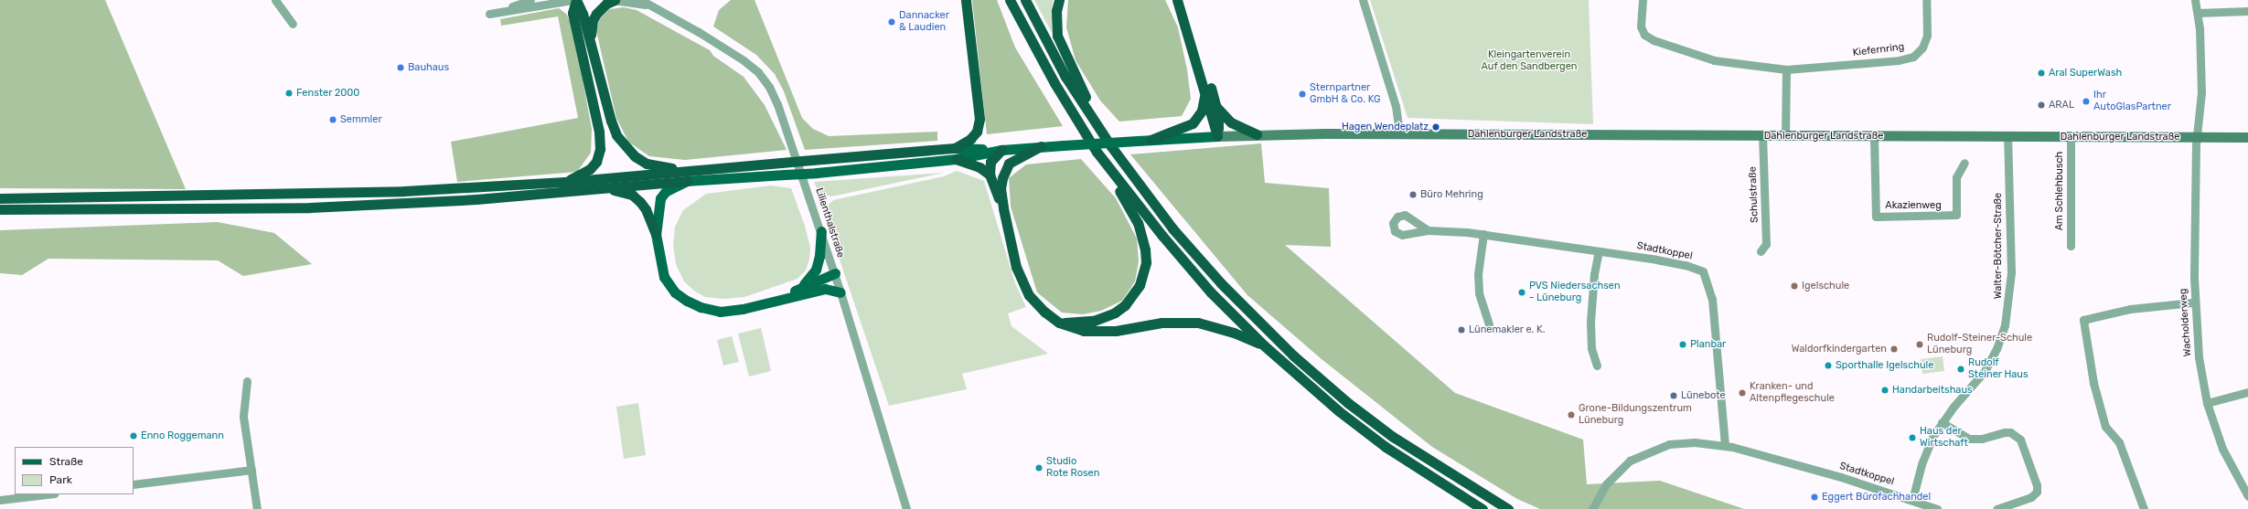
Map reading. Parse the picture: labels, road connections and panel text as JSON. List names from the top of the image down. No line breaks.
{"streets":{"main road":["Dahlenburger Landstraße"],"street":["Kiefernring","Am Schlehbusch","Schulstraße","Akazienweg","Lilienthalstraße","Walter-Bötcher-Straße","Stadtkoppel","Wacholderweg"]},"crossings":[["Dahlenburger Landstraße","Am Schlehbusch"],["Dahlenburger Landstraße","Schulstraße"],["Dahlenburger Landstraße","Akazienweg"],["Dahlenburger Landstraße","Walter-Bötcher-Straße"],["Dahlenburger Landstraße","Wacholderweg"],["Walter-Bötcher-Straße","Stadtkoppel"]],"parks":["Kleingartenverein Auf den Sandbergen"],"places":["Dannacker & Laudien","Bauhaus","Aral SuperWash","Fenster 2000","Sternpartner GmbH & Co. KG","Ihr AutoGlasPartner","ARAL","Semmler","Hagen Wendeplatz","Büro Mehring","Igelschule","PVS Niedersachsen - Lüneburg","Lünemakler e. K.","Planbar","Rudolf-Steiner-Schule Lüneburg","Waldorfkindergarten","Sporthalle Igelschule","Rudolf Steiner Haus","Handarbeitshaus","Kranken- und Altenpflegeschule","Lünebote","Grone-Bildungszentrum Lüneburg","Enno Roggemann","Haus der Wirtschaft","Studio Rote Rosen","Eggert Bürofachhandel"],"legend":["Straße","Park"]}
